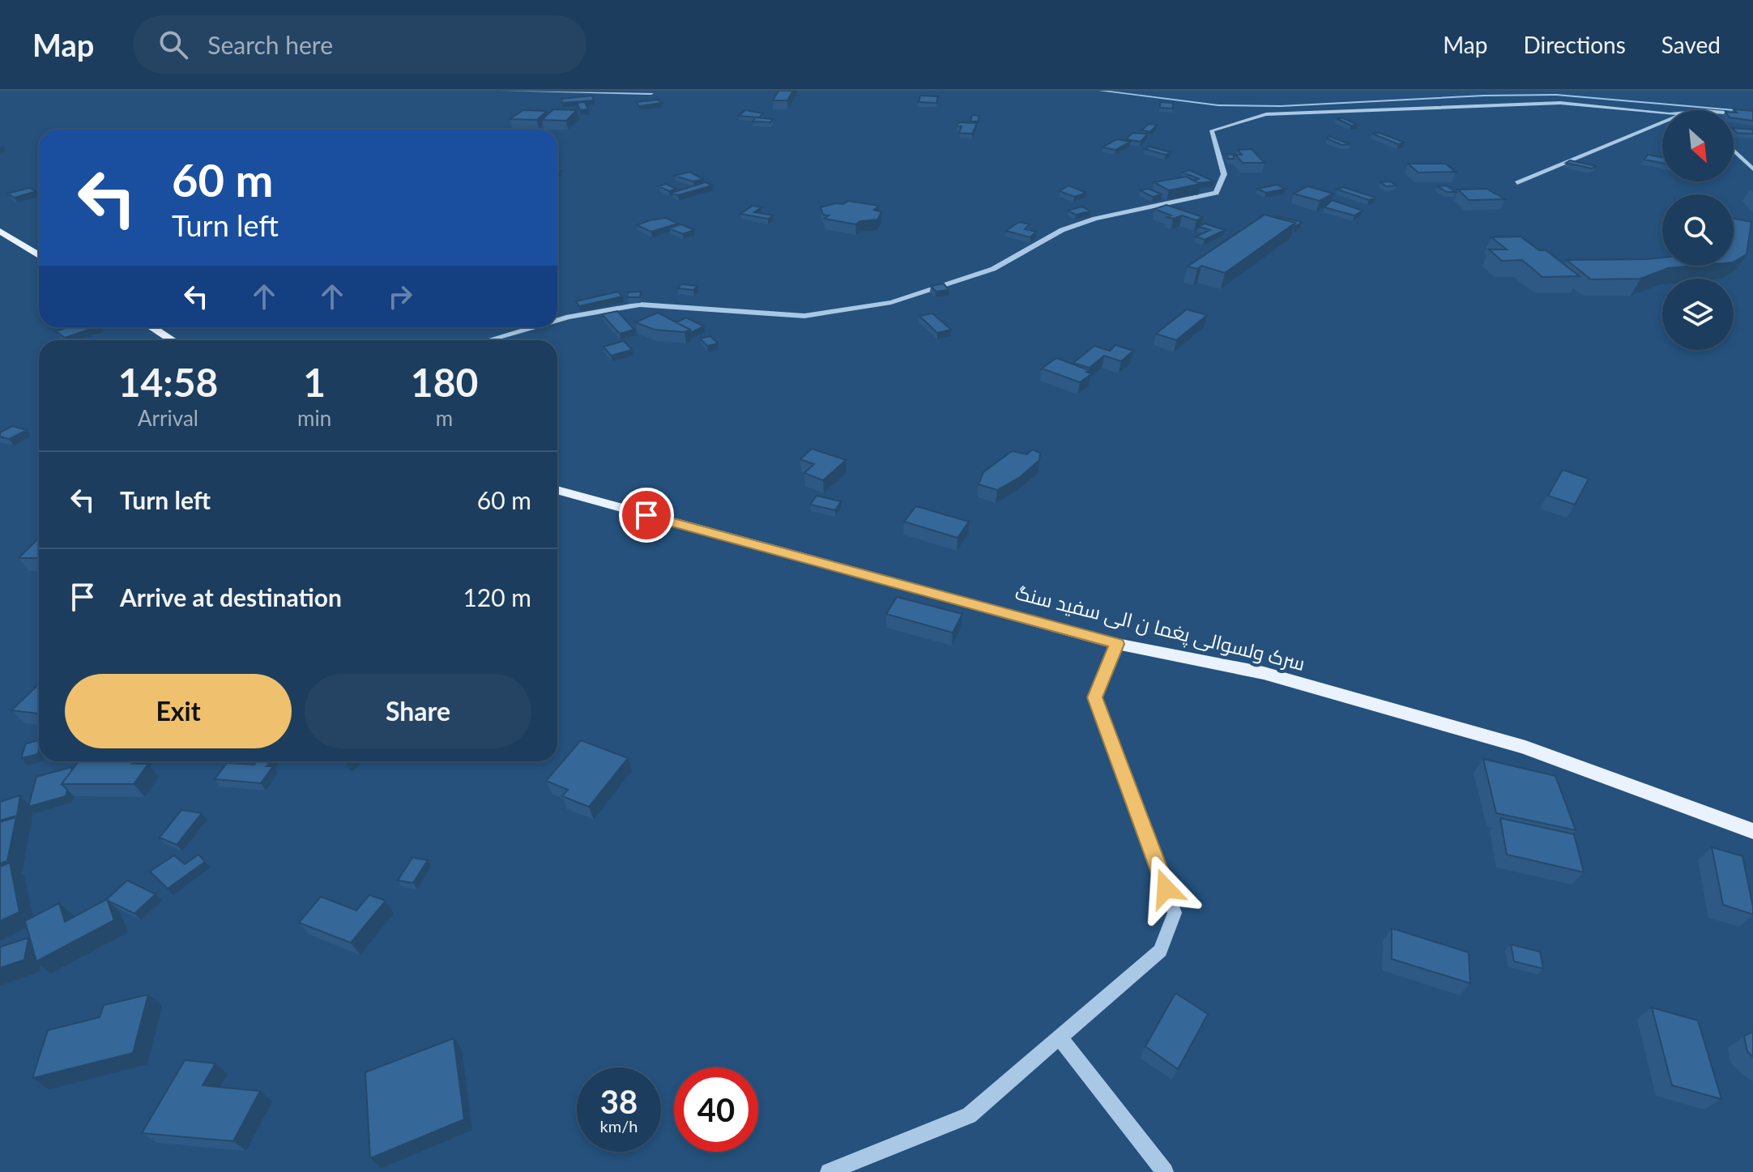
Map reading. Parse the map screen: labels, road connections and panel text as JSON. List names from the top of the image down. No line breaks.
{"streets":{"main road":["سرک ولسوالی پغما ن الی سفید سنگ"]},"north":"bottom right","page":{"header":"Map","search":"Search here","nav":["Map","Directions","Saved"],"turn":["60 m","Turn left"],"eta":["14:58","Arrival","1","min","180","m"],"list":[{"name":"Turn left","value":"60 m"},{"name":"Arrive at destination","value":"120 m"}],"buttons":["Exit","Share"],"speed":"38 km/h","limit":"40"}}
